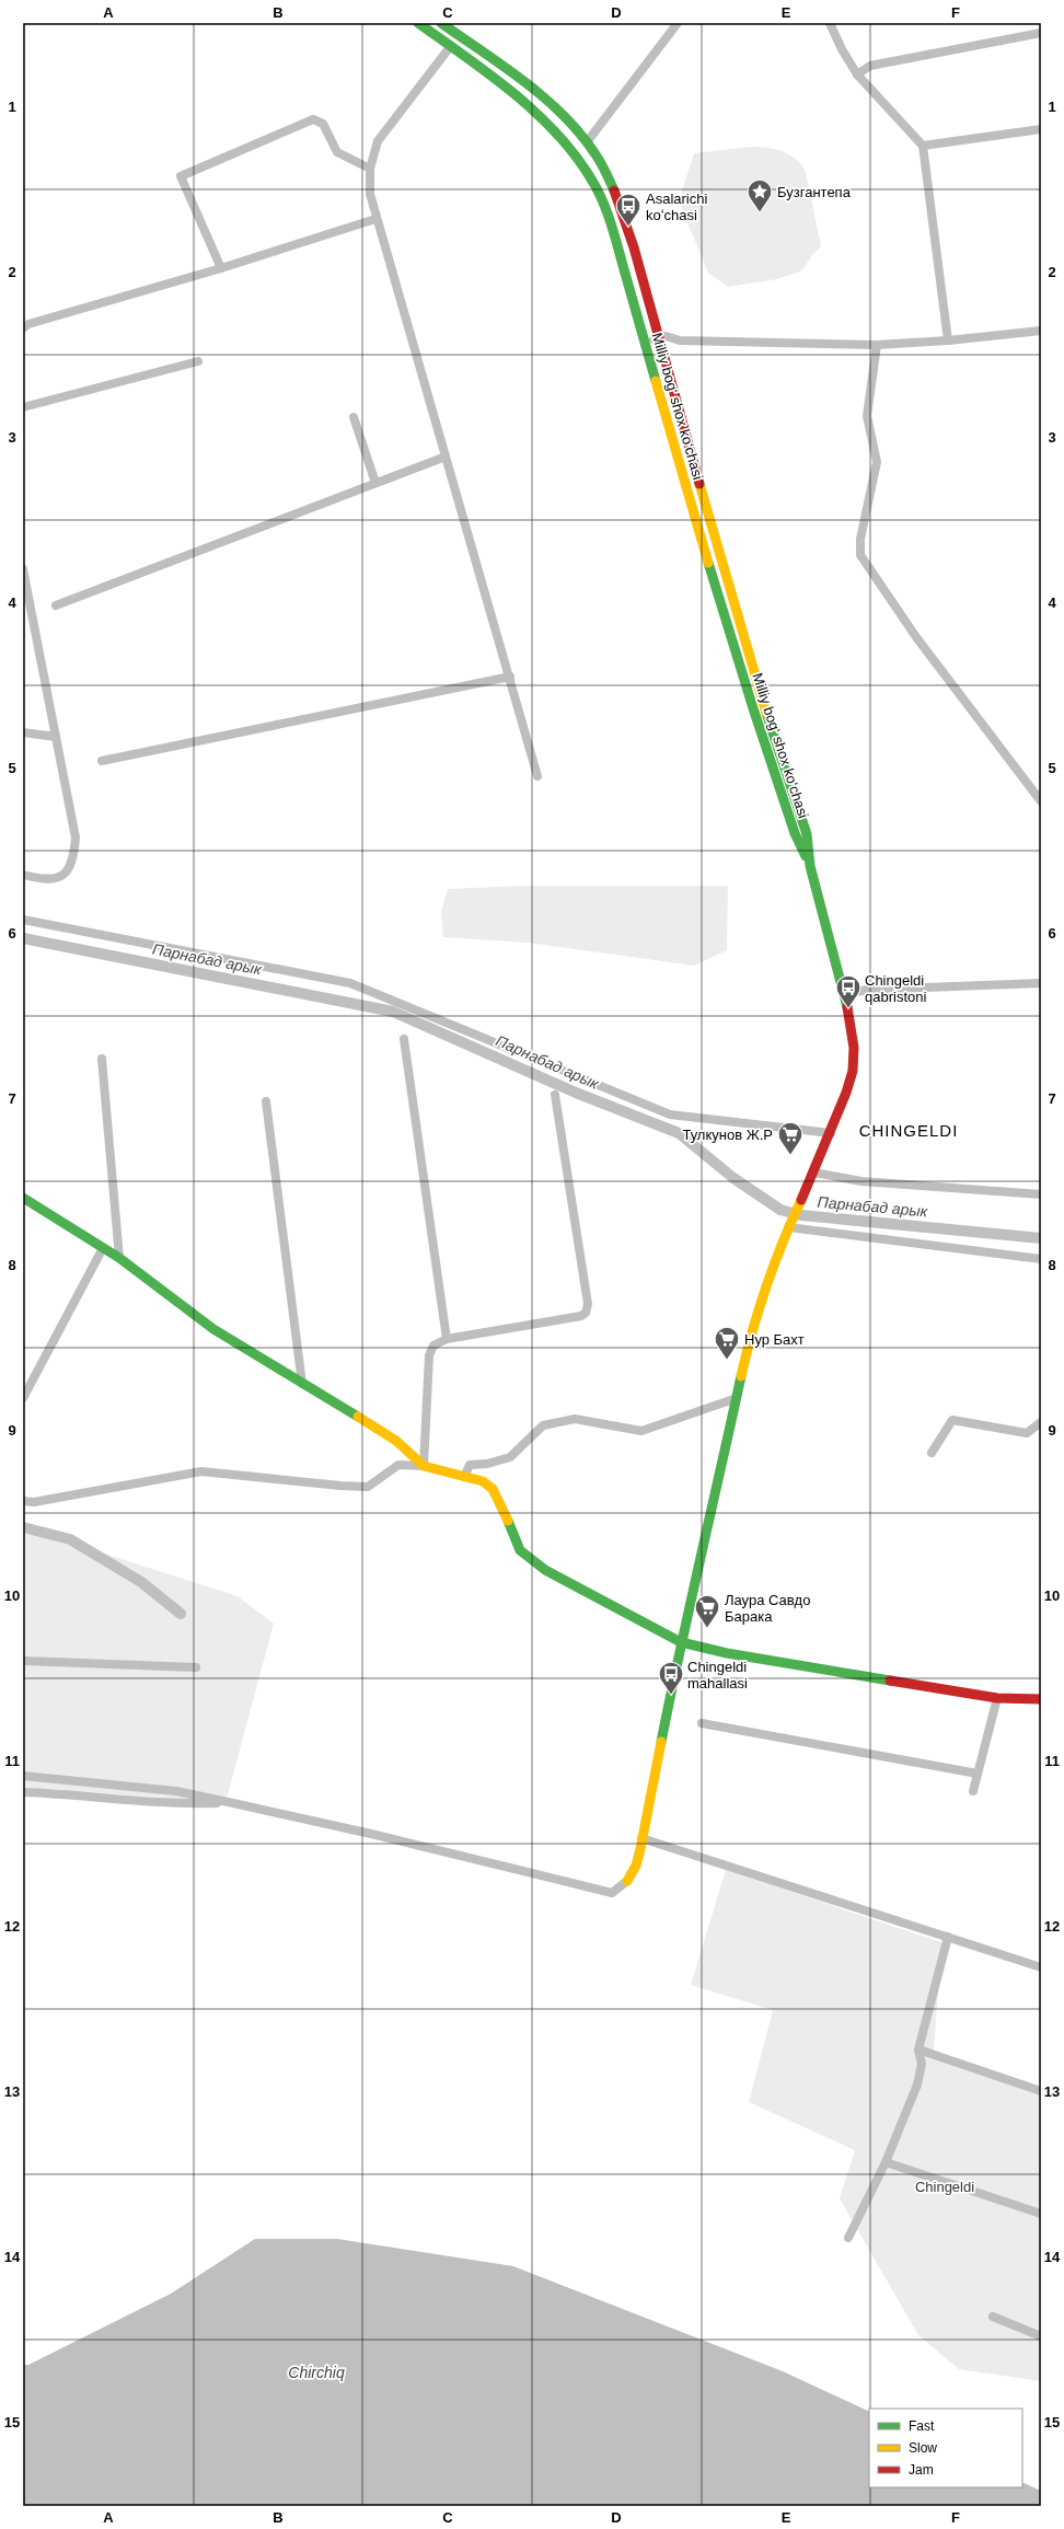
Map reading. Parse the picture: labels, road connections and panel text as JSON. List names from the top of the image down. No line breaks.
{"streets":{"main road":["Milliy bog‘ shox ko‘chasi"]},"districts":["CHINGELDI"],"water":["Парнабад арык","Chirchiq"],"parks":["Chingeldi"],"places":{"place":["Бузгантепа"],"bus stop":["Asalarichi koʻchasi","Chingeldi qabristoni","Chingeldi mahallasi"],"supermarket":["Тулкунов Ж.Р","Нур Бахт","Лаура Савдо Барака"]},"legend":["Fast","Slow","Jam"],"grid":{"columns":["A","B","C","D","E","F"],"rows":["1","2","3","4","5","6","7","8","9","10","11","12","13","14","15"]}}
